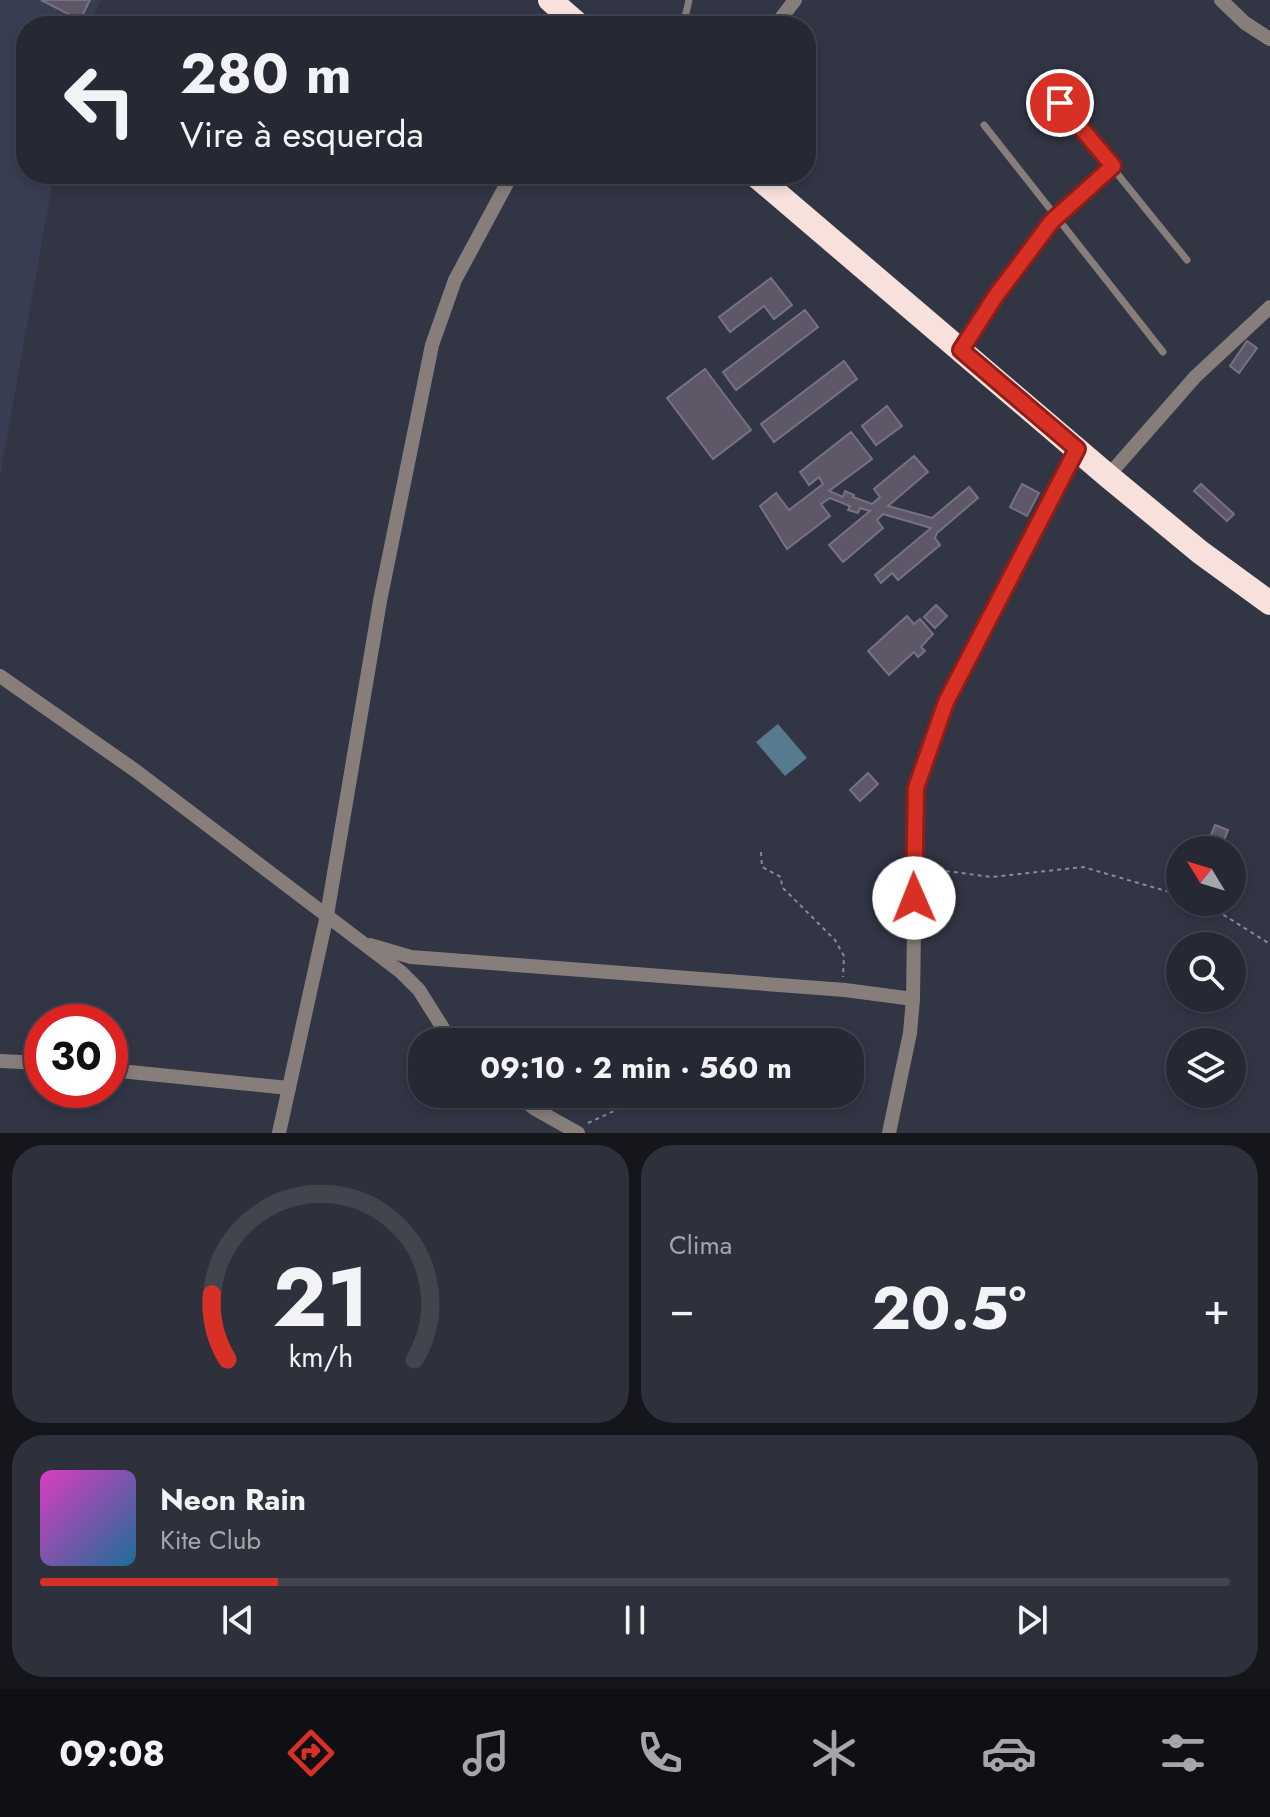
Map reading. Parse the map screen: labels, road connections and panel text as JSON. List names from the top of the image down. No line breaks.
{"north":"top left","page":{"turn":["280 m","Vire à esquerda"],"limit":"30","trip":"09:10 · 2 min · 560 m","tile":"Clima","heat":["−","20.5°","+"],"song":["Neon Rain","Kite Club"],"tabs":"09:08","gauge":["21","km/h"]}}
